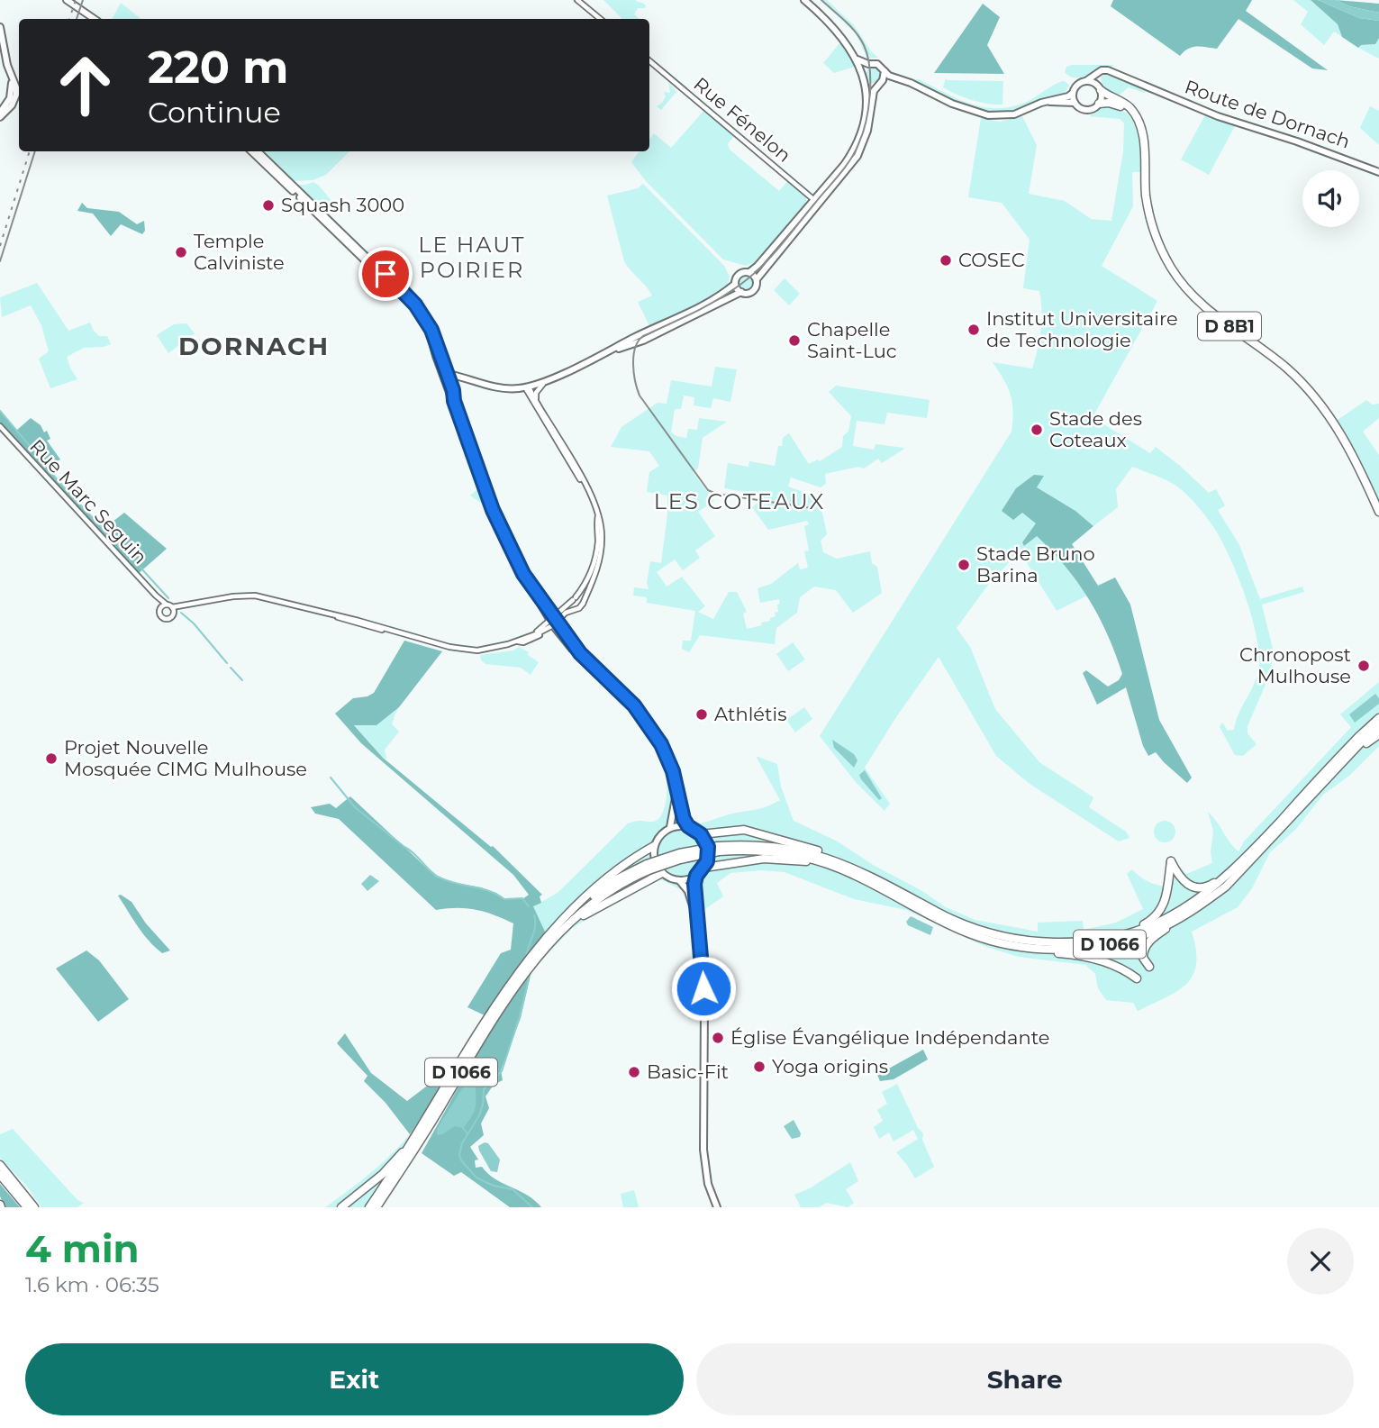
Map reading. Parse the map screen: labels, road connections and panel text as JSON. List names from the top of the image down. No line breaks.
{"streets":{"highway":["D 8B1","D 1066"],"main road":["Route de Dornach"],"street":["Rue Fénelon","Rue Marc Seguin"]},"districts":["LE HAUT POIRIER","DORNACH","LES COTEAUX"],"places":["Squash 3000","Temple Calviniste","COSEC","Institut Universitaire de Technologie","Chapelle Saint-Luc","Stade des Coteaux","Stade Bruno Barina","Chronopost Mulhouse","Athlétis","Projet Nouvelle Mosquée CIMG Mulhouse","Église Évangélique Indépendante","Yoga origins","Basic-Fit"],"page":{"turn":["220 m","Continue"],"heading":["4 min","1.6 km · 06:35"],"buttons":["Exit","Share"]}}
